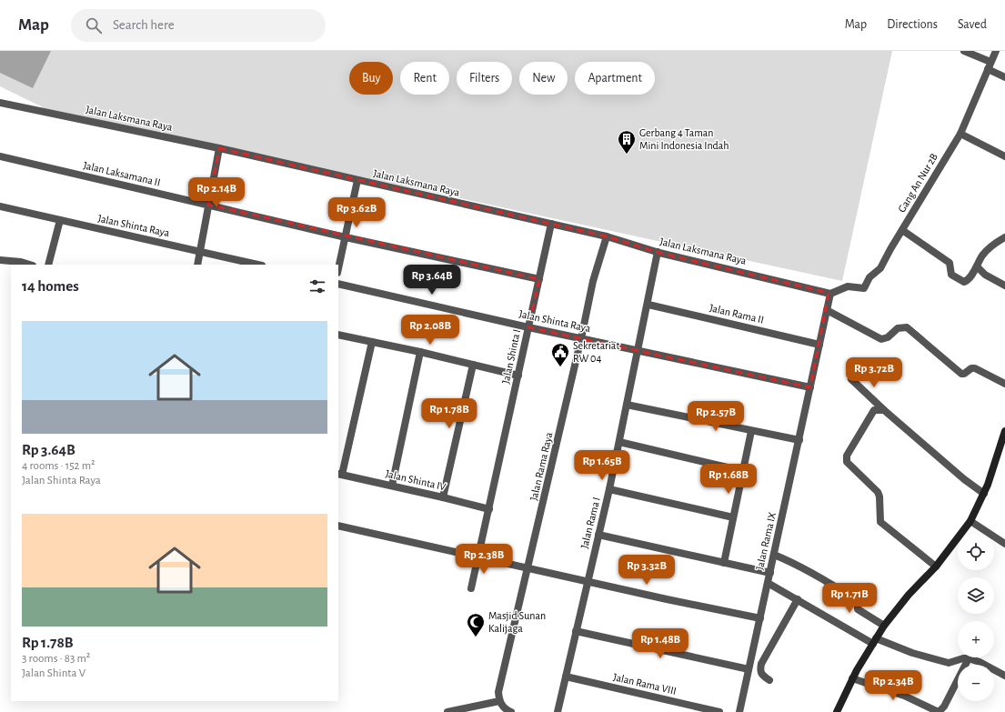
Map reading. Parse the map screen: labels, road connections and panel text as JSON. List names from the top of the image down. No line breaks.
{"streets":{"street":["Jalan Laksmana Raya","Jalan Laksamana II","Gang An Nur 2B","Jalan Shinta Raya","Jalan Rama II","Jalan Shinta I","Jalan Rama Raya","Jalan Shinta IV","Jalan Rama I","Jalan Rama IX","Jalan Rama VIII"]},"crossings":[["Jalan Laksmana Raya","Gang An Nur 2B"],["Jalan Laksmana Raya","Jalan Shinta I"],["Jalan Laksmana Raya","Jalan Rama Raya"],["Jalan Laksmana Raya","Jalan Rama I"],["Jalan Laksmana Raya","Jalan Rama IX"],["Jalan Laksamana II","Jalan Shinta I"],["Gang An Nur 2B","Jalan Rama IX"],["Jalan Shinta Raya","Jalan Shinta I"],["Jalan Shinta Raya","Jalan Rama Raya"],["Jalan Shinta Raya","Jalan Rama I"],["Jalan Shinta Raya","Jalan Rama IX"],["Jalan Rama II","Jalan Rama I"],["Jalan Rama II","Jalan Rama IX"],["Jalan Shinta I","Jalan Shinta IV"],["Jalan Rama I","Jalan Rama VIII"]],"places":{"building":["Gerbang 4 Taman Mini Indonesia Indah"],"public building":["Sekretariat RW 04"],"mosque":["Masjid Sunan Kalijaga"]},"page":{"header":"Map","search":"Search here","nav":["Map","Directions","Saved"],"chip":["Buy","Rent","Filters","New","Apartment"],"price":["Rp 2.14B","Rp 3.62B","Rp 3.64B","Rp 2.08B","Rp 3.72B","Rp 1.78B","Rp 2.57B","Rp 1.65B","Rp 1.68B","Rp 2.38B","Rp 3.32B","Rp 1.71B","Rp 1.48B","Rp 2.34B"],"heading":"14 homes","list":[{"name":"Rp 3.64B","note":"4 rooms · 152 m² · Jalan Shinta Raya"},{"name":"Rp 1.78B","note":"3 rooms · 83 m² · Jalan Shinta V"}],"map_buttons":["+","−"]}}
